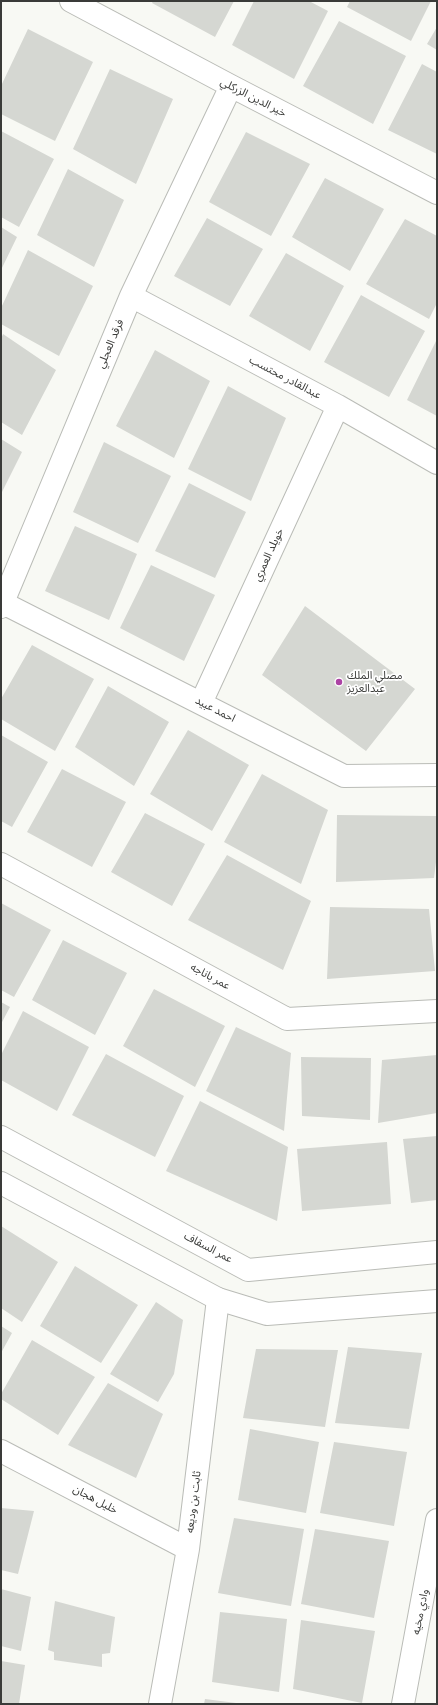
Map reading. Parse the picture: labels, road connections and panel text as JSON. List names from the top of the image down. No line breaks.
{"streets":{"street":["خير الدين الزركلي","فرقد العجلي","عبدالقادر محتسب","خويلد العمري","احمد عبيد","عمر باناجه","عمر السقاف","خليل هجان","ثابت بن وديعه","وادي مخيه"]},"crossings":[["خير الدين الزركلي","فرقد العجلي"],["فرقد العجلي","عبدالقادر محتسب"],["فرقد العجلي","احمد عبيد"],["عبدالقادر محتسب","خويلد العمري"],["خويلد العمري","احمد عبيد"],["خليل هجان","ثابت بن وديعه"]],"places":["مصلي الملك عبدالعزيز"]}
